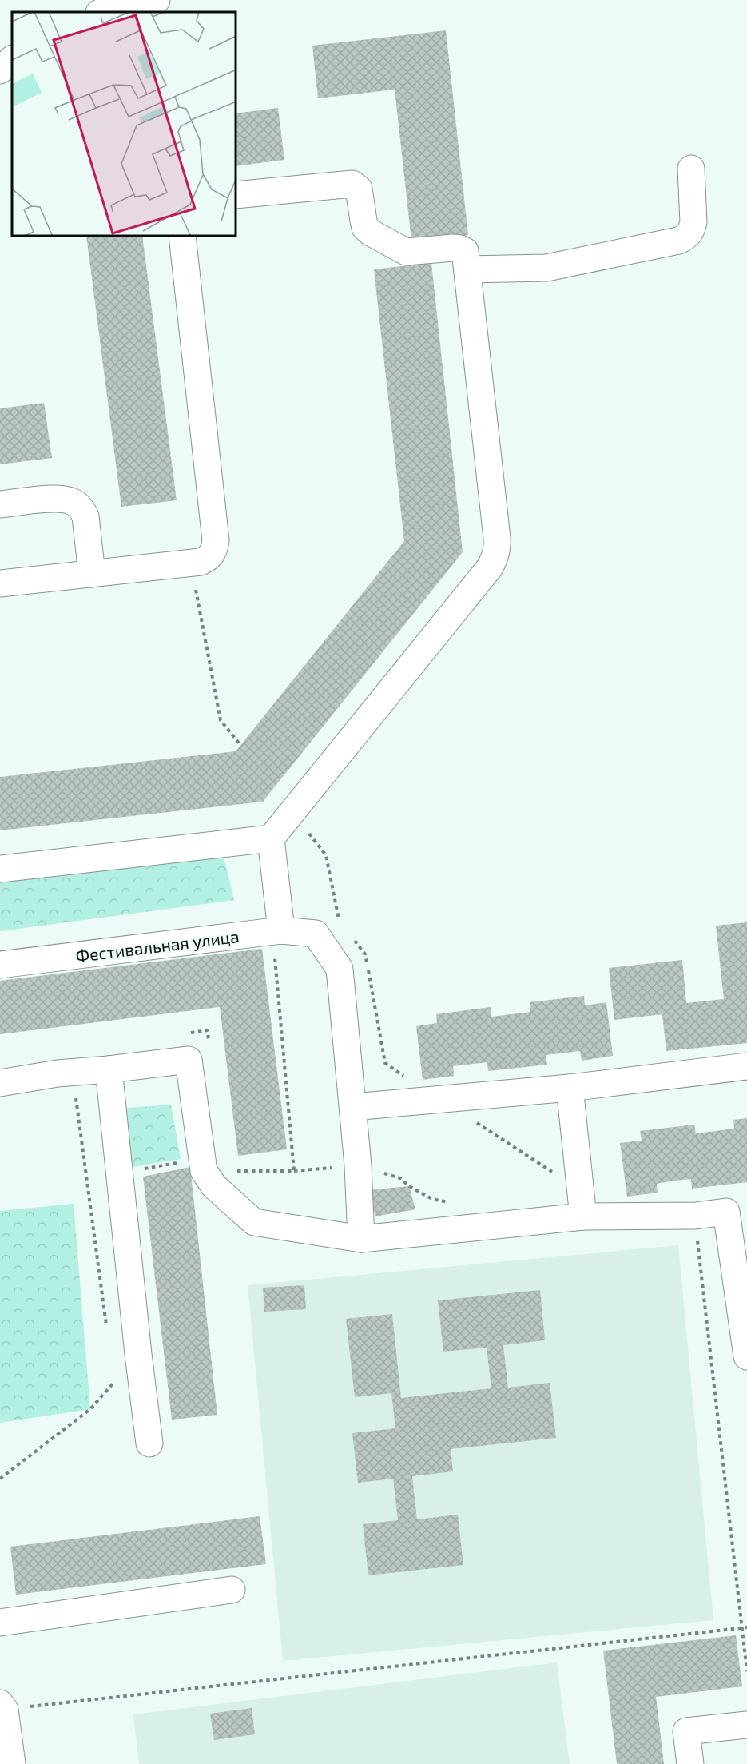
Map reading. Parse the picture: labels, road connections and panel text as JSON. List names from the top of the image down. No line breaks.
{"streets":{"street":["Фестивальная улица"]}}
